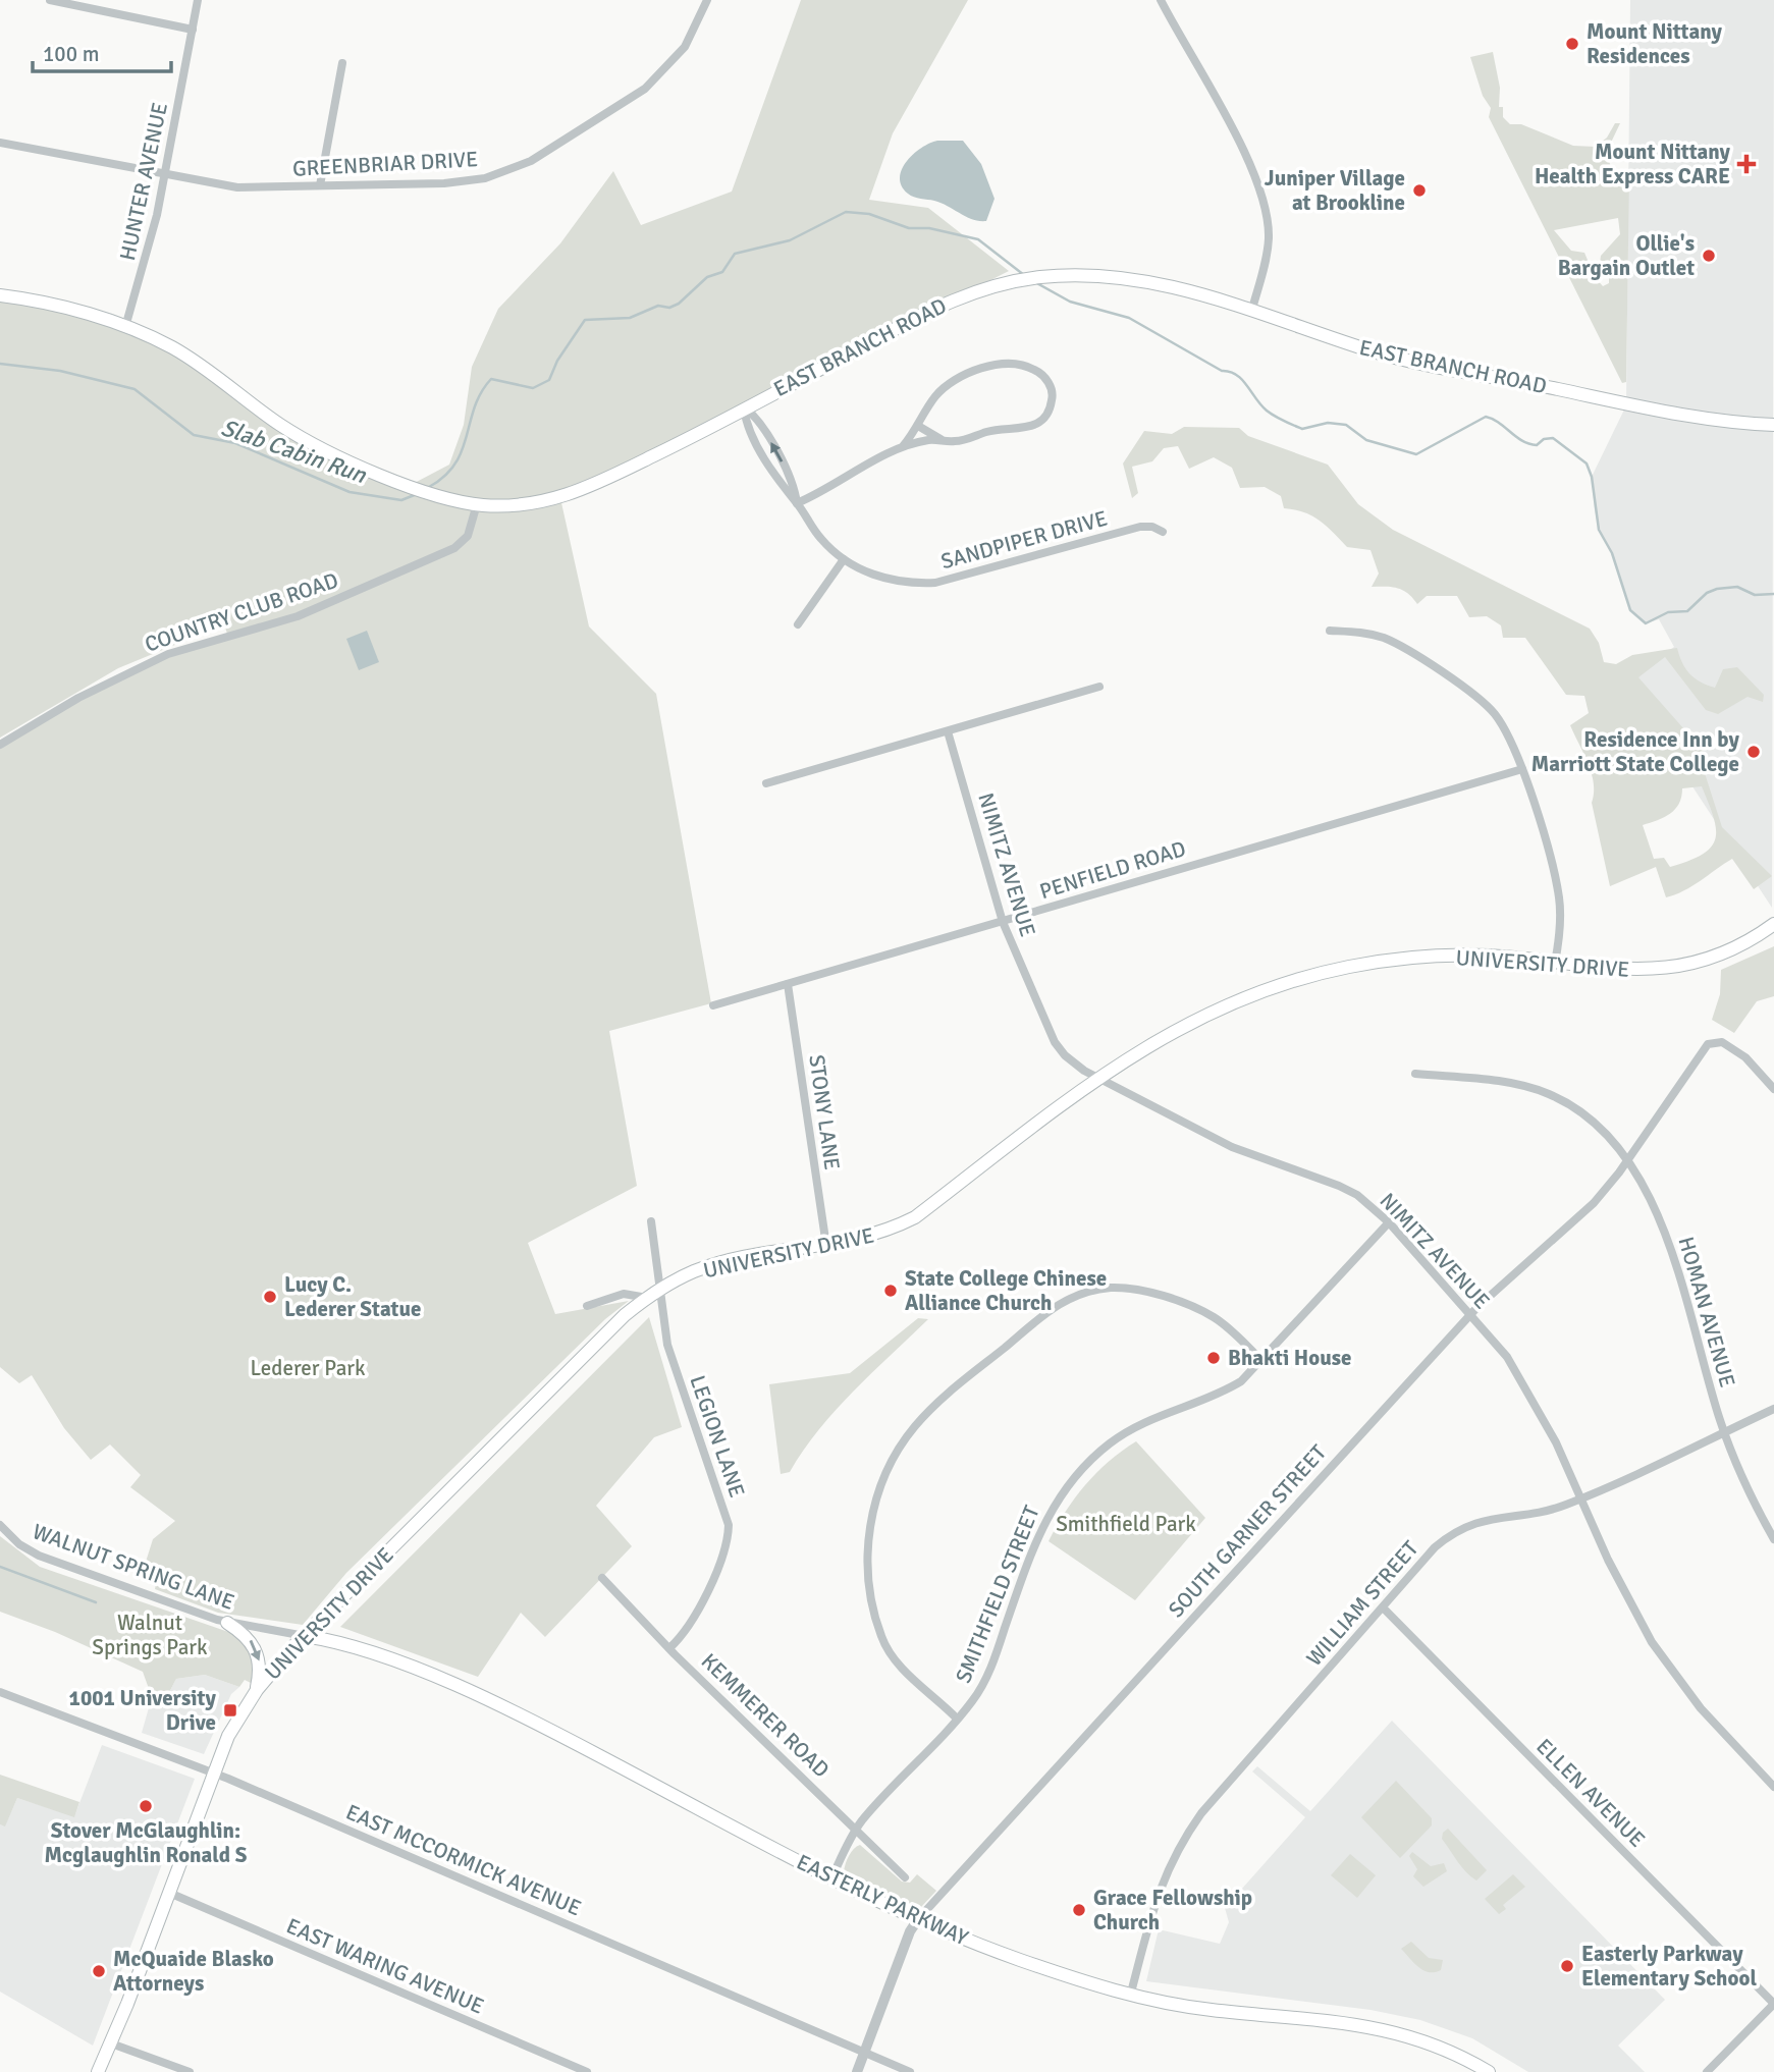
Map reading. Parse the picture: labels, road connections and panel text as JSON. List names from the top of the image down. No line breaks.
{"streets":{"main road":["EAST BRANCH ROAD","UNIVERSITY DRIVE","EASTERLY PARKWAY"],"street":["GREENBRIAR DRIVE","HUNTER AVENUE","SANDPIPER DRIVE","COUNTRY CLUB ROAD","NIMITZ AVENUE","PENFIELD ROAD","STONY LANE","HOMAN AVENUE","LEGION LANE","SOUTH GARNER STREET","WALNUT SPRING LANE","SMITHFIELD STREET","WILLIAM STREET","KEMMERER ROAD","ELLEN AVENUE","EAST MCCORMICK AVENUE","EAST WARING AVENUE"]},"crossings":[["GREENBRIAR DRIVE","HUNTER AVENUE"],["HUNTER AVENUE","EAST BRANCH ROAD"],["EAST BRANCH ROAD","SANDPIPER DRIVE"],["EAST BRANCH ROAD","COUNTRY CLUB ROAD"],["NIMITZ AVENUE","PENFIELD ROAD"],["NIMITZ AVENUE","UNIVERSITY DRIVE"],["NIMITZ AVENUE","SOUTH GARNER STREET"],["NIMITZ AVENUE","SMITHFIELD STREET"],["NIMITZ AVENUE","WILLIAM STREET"],["PENFIELD ROAD","STONY LANE"],["UNIVERSITY DRIVE","STONY LANE"],["UNIVERSITY DRIVE","LEGION LANE"],["UNIVERSITY DRIVE","WALNUT SPRING LANE"],["UNIVERSITY DRIVE","EAST MCCORMICK AVENUE"],["UNIVERSITY DRIVE","EASTERLY PARKWAY"],["UNIVERSITY DRIVE","EAST WARING AVENUE"],["HOMAN AVENUE","SOUTH GARNER STREET"],["HOMAN AVENUE","WILLIAM STREET"],["LEGION LANE","KEMMERER ROAD"],["SOUTH GARNER STREET","EAST MCCORMICK AVENUE"],["SOUTH GARNER STREET","EASTERLY PARKWAY"],["WALNUT SPRING LANE","EASTERLY PARKWAY"],["SMITHFIELD STREET","KEMMERER ROAD"],["SMITHFIELD STREET","EASTERLY PARKWAY"],["WILLIAM STREET","ELLEN AVENUE"],["WILLIAM STREET","EASTERLY PARKWAY"]],"water":["Slab Cabin Run"],"parks":["Lederer Park","Smithfield Park","Walnut Springs Park"],"places":{"other":["Mount Nittany Residences","Juniper Village at Brookline","Ollie's Bargain Outlet","Residence Inn by Marriott State College","State College Chinese Alliance Church","Lucy C. Lederer Statue","Bhakti House","Stover McGlaughlin: Mcglaughlin Ronald S","Grace Fellowship Church","Easterly Parkway Elementary School","McQuaide Blasko Attorneys"],"health":["Mount Nittany Health Express CARE"],"transit":["1001 University Drive"]},"scale_bar":"100 m"}
